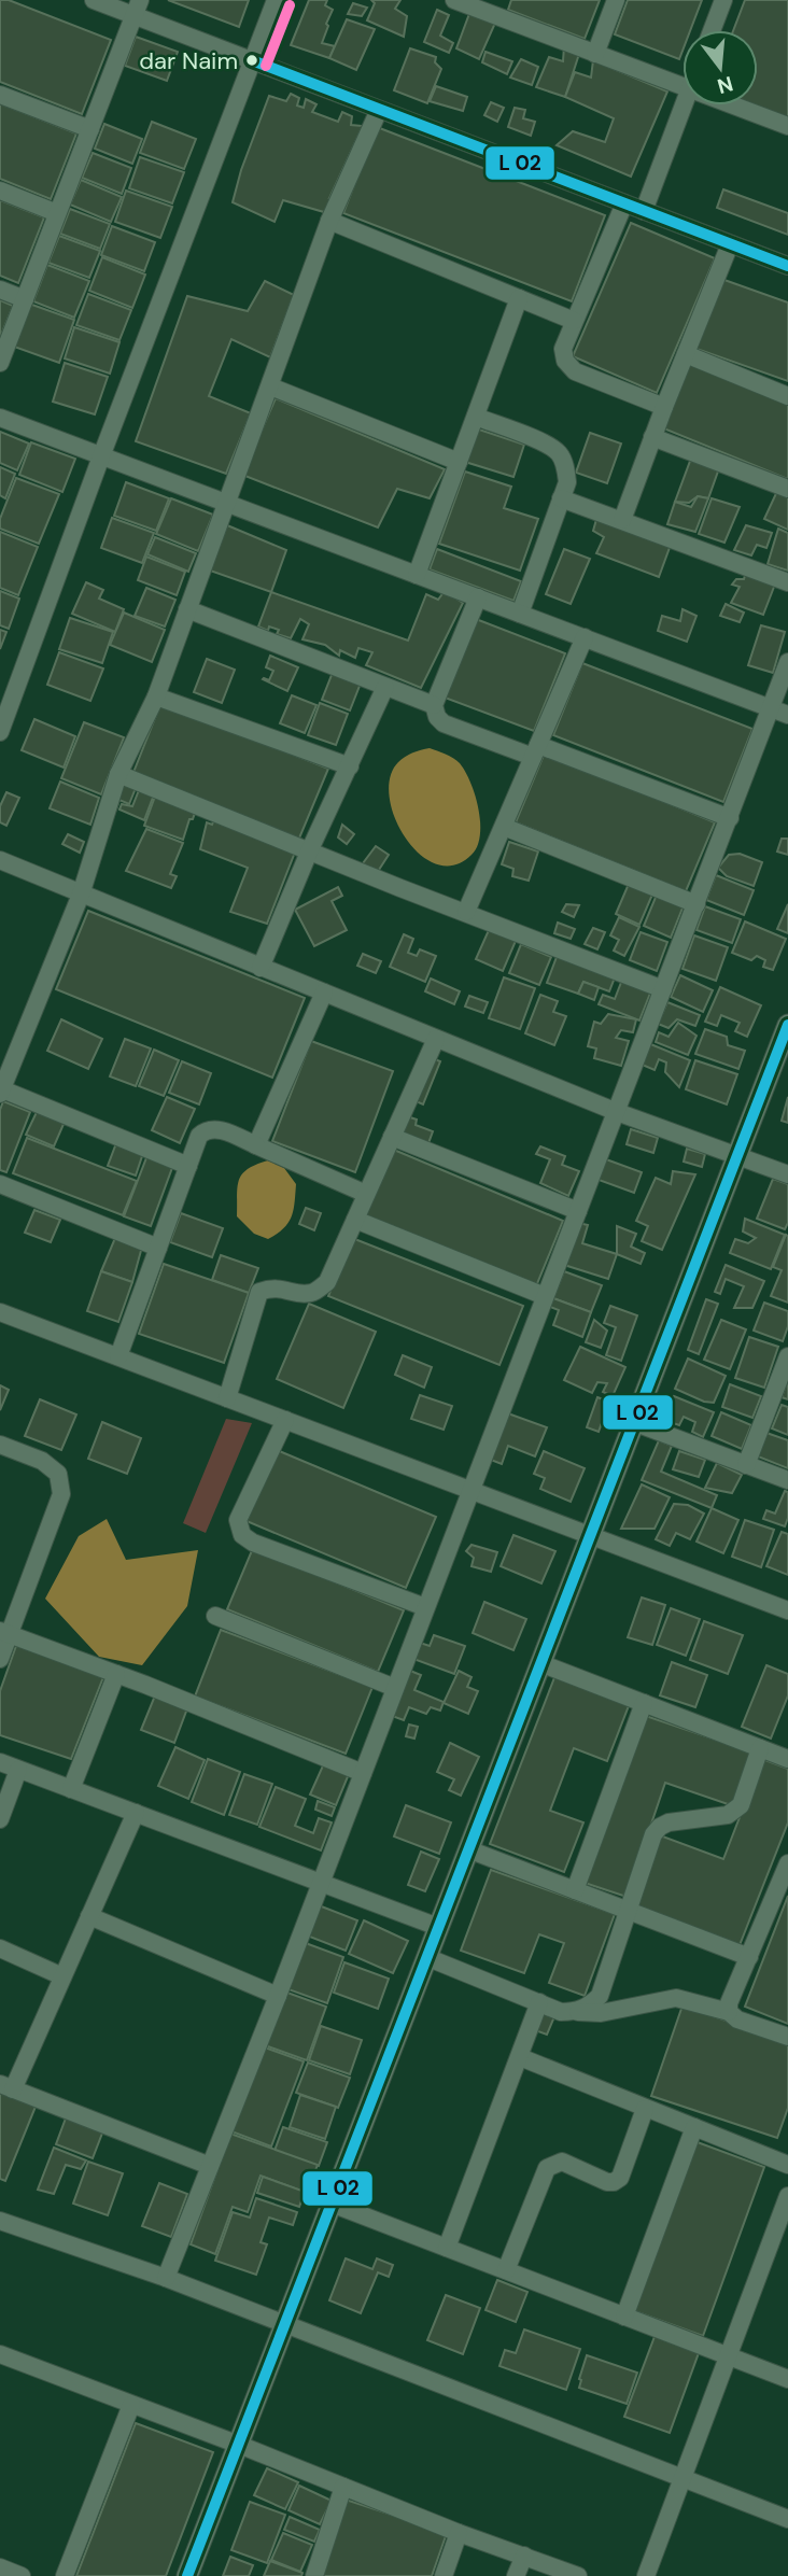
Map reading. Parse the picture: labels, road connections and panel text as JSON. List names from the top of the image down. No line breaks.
{"places":["dar Naim"],"north":"bottom"}
